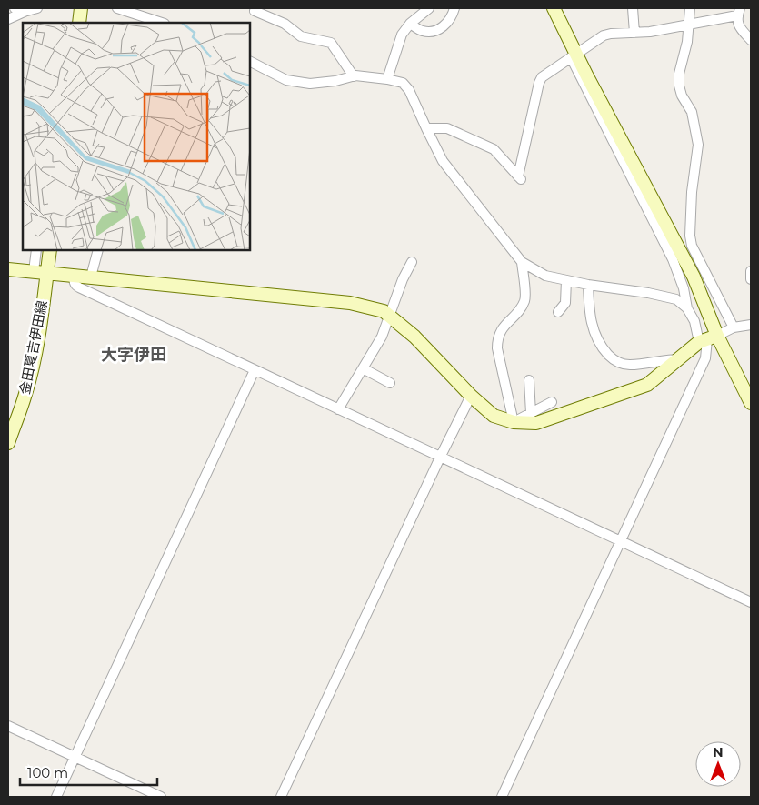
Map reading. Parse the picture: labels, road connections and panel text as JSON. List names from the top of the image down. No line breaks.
{"streets":{"street":["金田夏吉伊田線"]},"districts":["大字伊田"],"scale_bar":"100 m","north":"top"}
